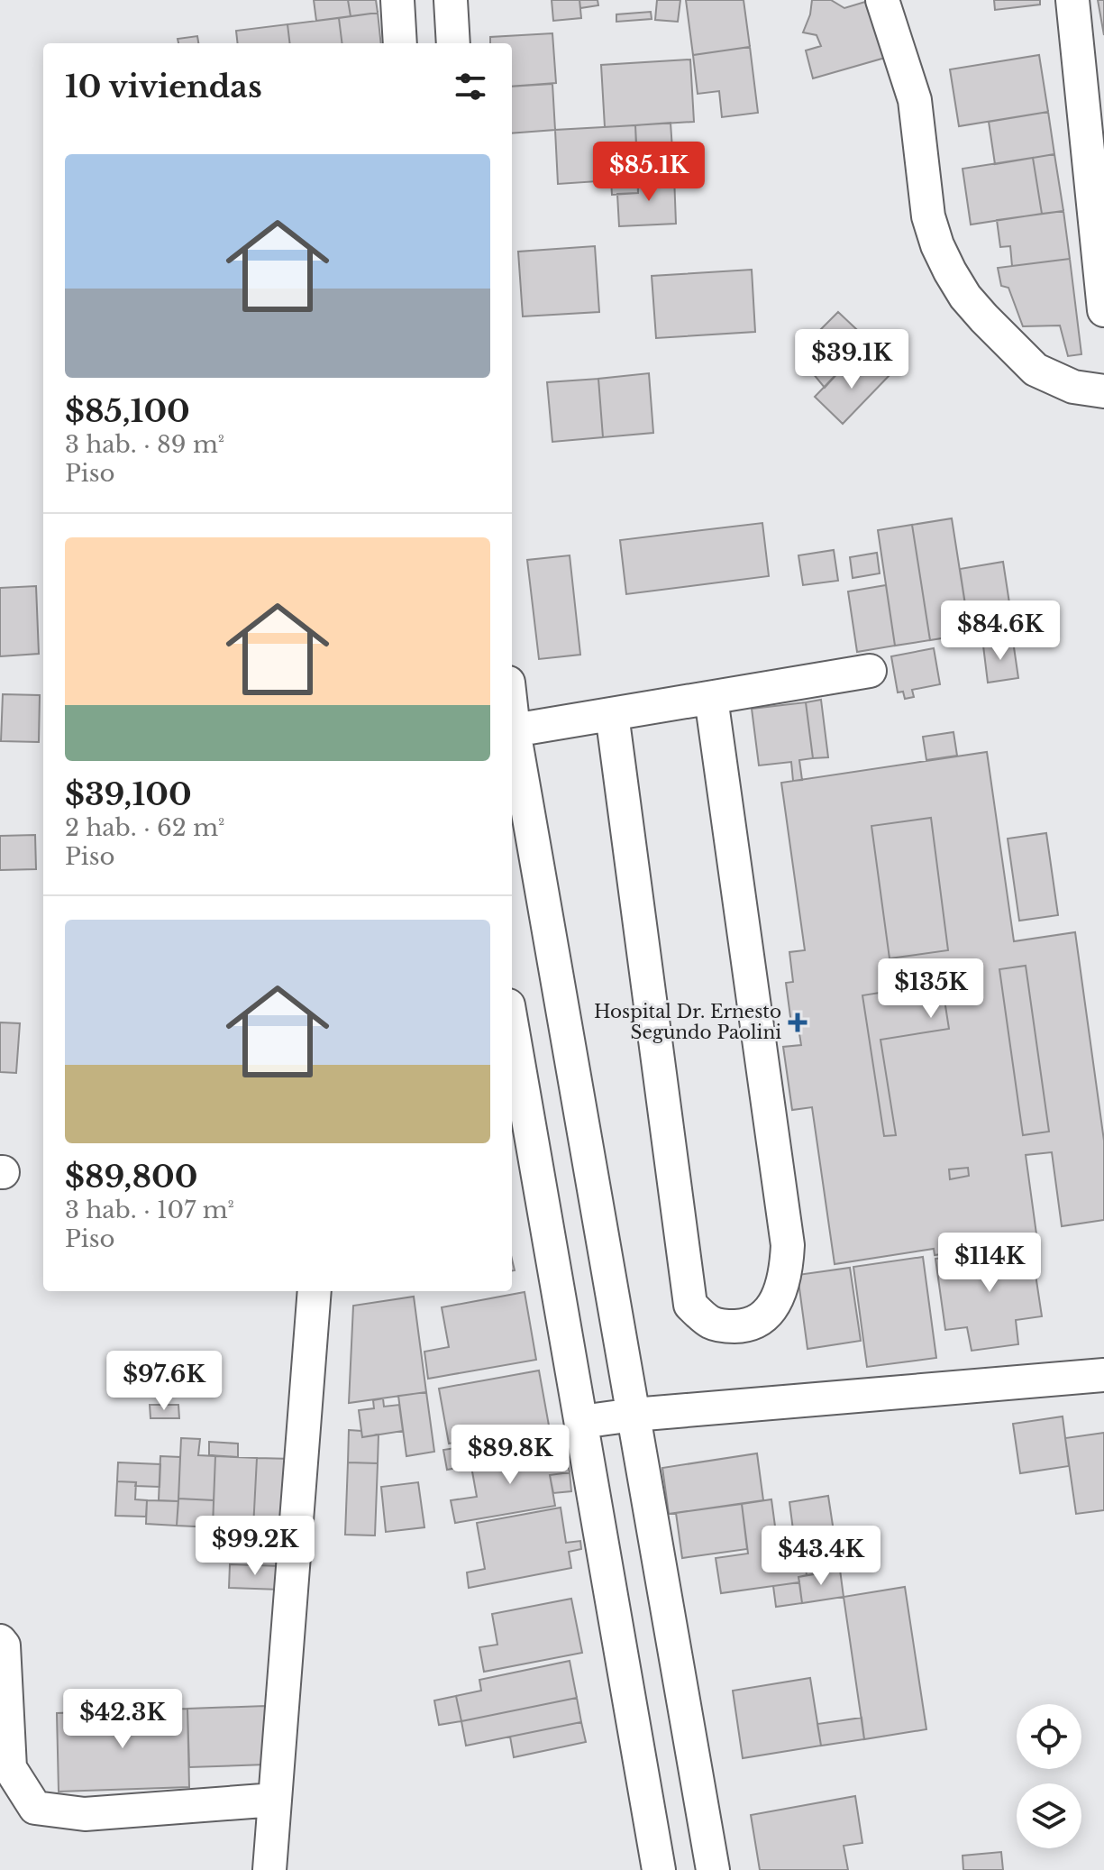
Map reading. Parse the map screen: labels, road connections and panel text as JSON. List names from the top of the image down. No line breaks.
{"places":{"health":["Hospital Dr. Ernesto Segundo Paolini"]},"page":{"heading":"10 viviendas","list":[{"name":"$85,100","note":"3 hab. · 89 m² · Piso"},{"name":"$39,100","note":"2 hab. · 62 m² · Piso"},{"name":"$89,800","note":"3 hab. · 107 m² · Piso"}],"price":["$85.1K","$39.1K","$84.6K","$135K","$114K","$97.6K","$89.8K","$99.2K","$43.4K","$42.3K"]}}
